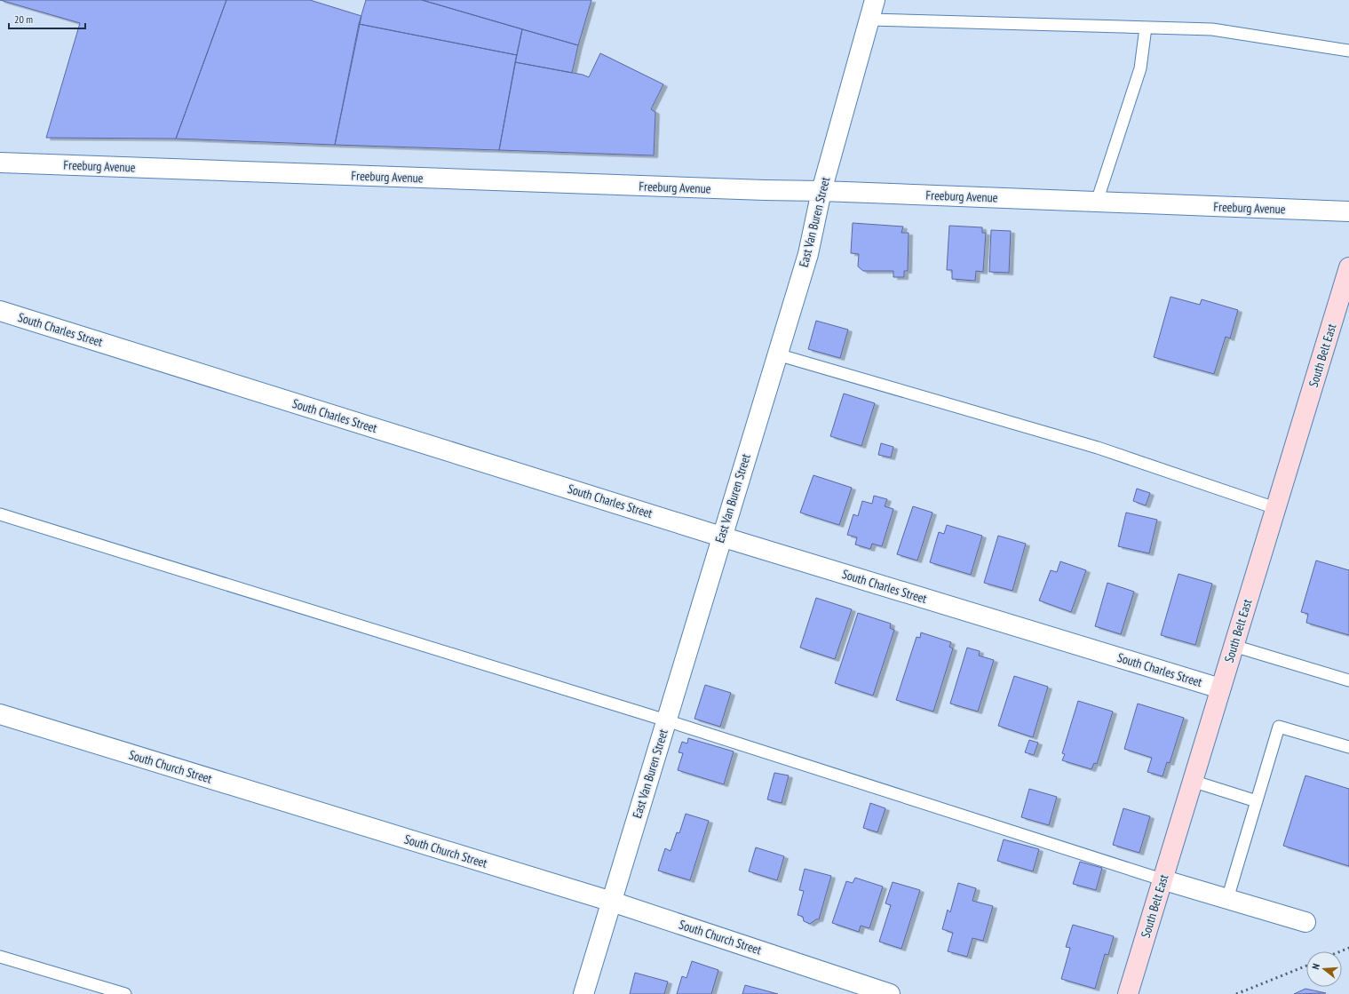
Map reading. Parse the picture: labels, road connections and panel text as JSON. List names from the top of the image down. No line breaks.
{"streets":{"main road":["South Belt East"],"street":["Freeburg Avenue","East Van Buren Street","South Charles Street","South Church Street"]},"crossings":[["Freeburg Avenue","East Van Buren Street"],["East Van Buren Street","South Charles Street"],["East Van Buren Street","South Church Street"],["South Charles Street","South Belt East"]],"scale_bar":"20 m","north":"left"}
